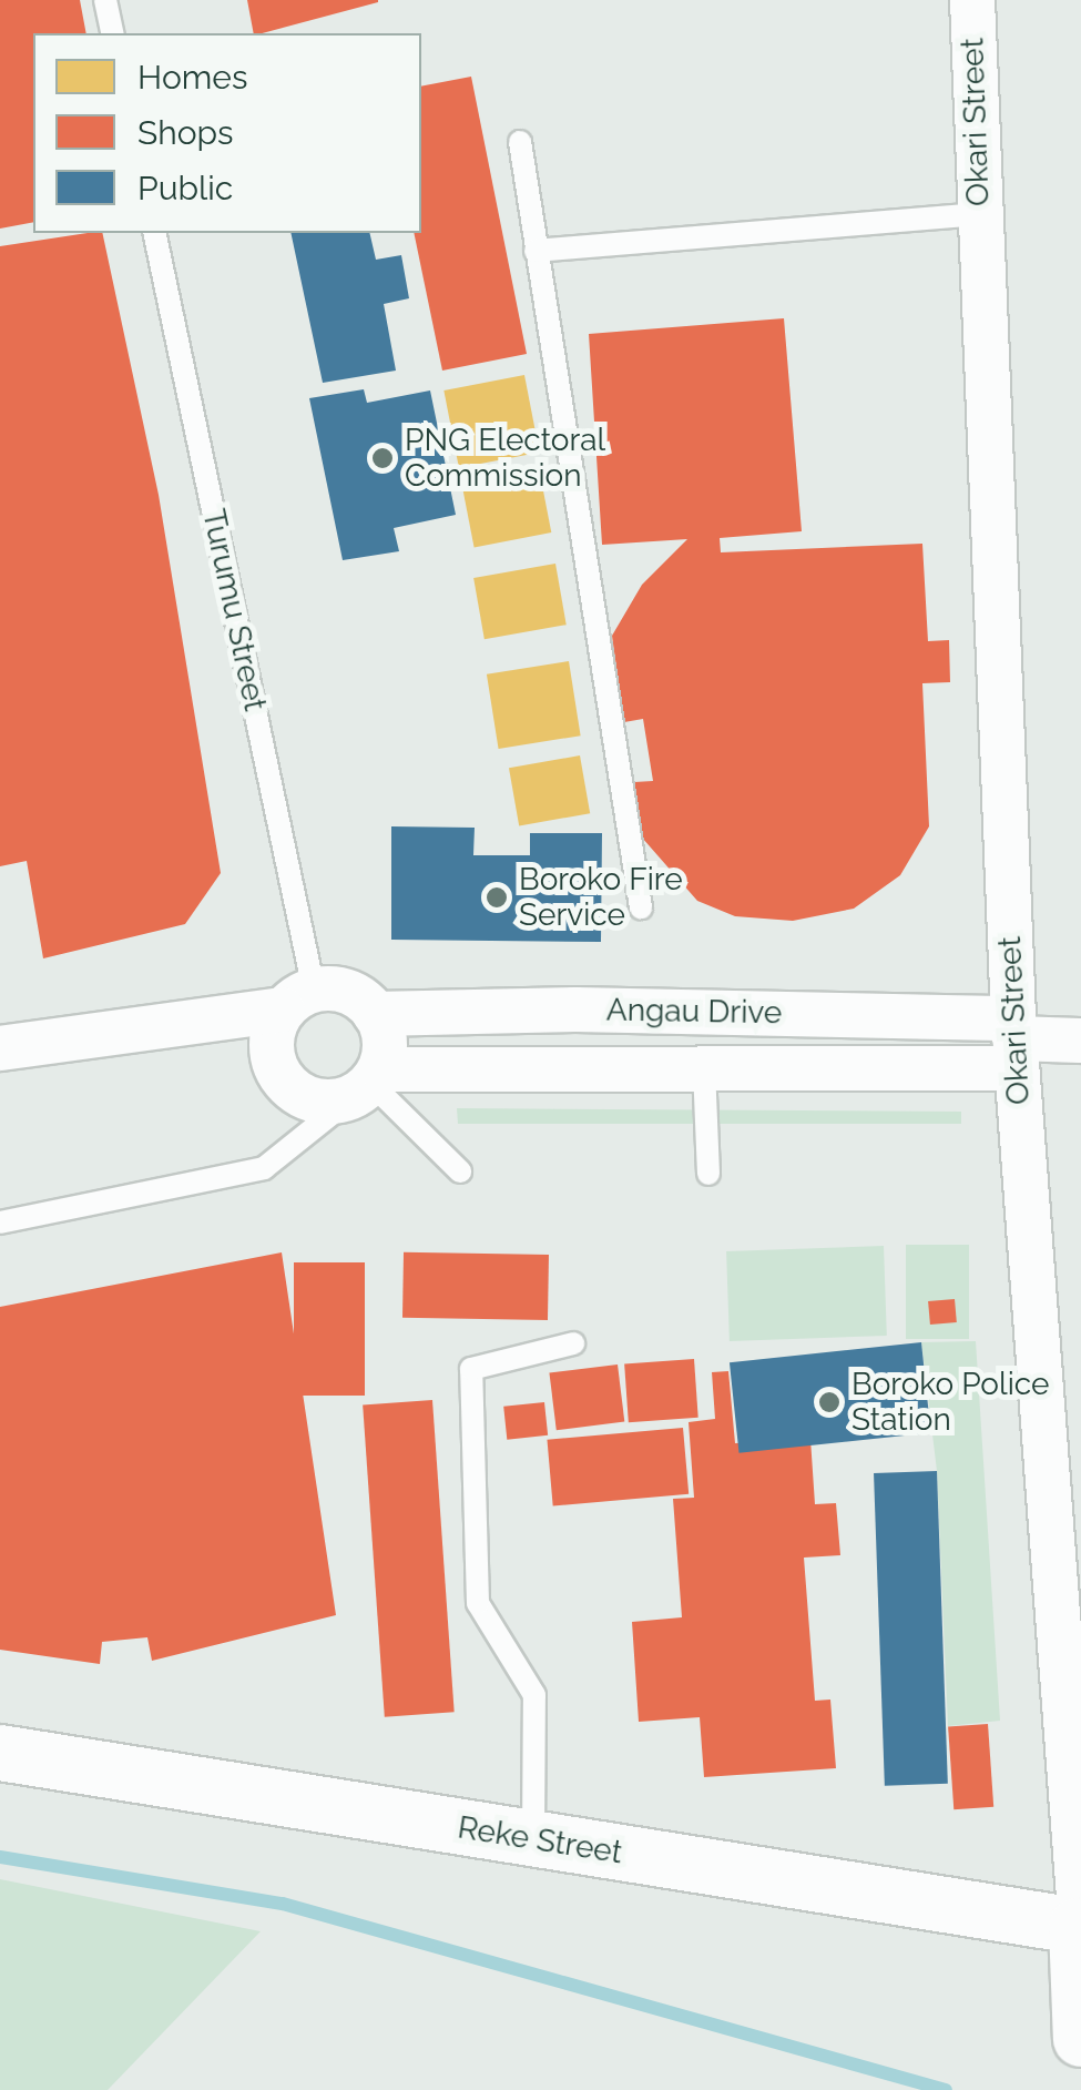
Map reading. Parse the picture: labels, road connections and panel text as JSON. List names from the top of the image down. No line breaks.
{"streets":{"street":["Okari Street","Angau Drive","Reke Street"],"lane":["Turumu Street"]},"crossings":[["Okari Street","Angau Drive"],["Okari Street","Reke Street"],["Turumu Street","Angau Drive"]],"places":["PNG Electoral Commission","Boroko Fire Service","Boroko Police Station"],"legend":["Homes","Shops","Public"]}
